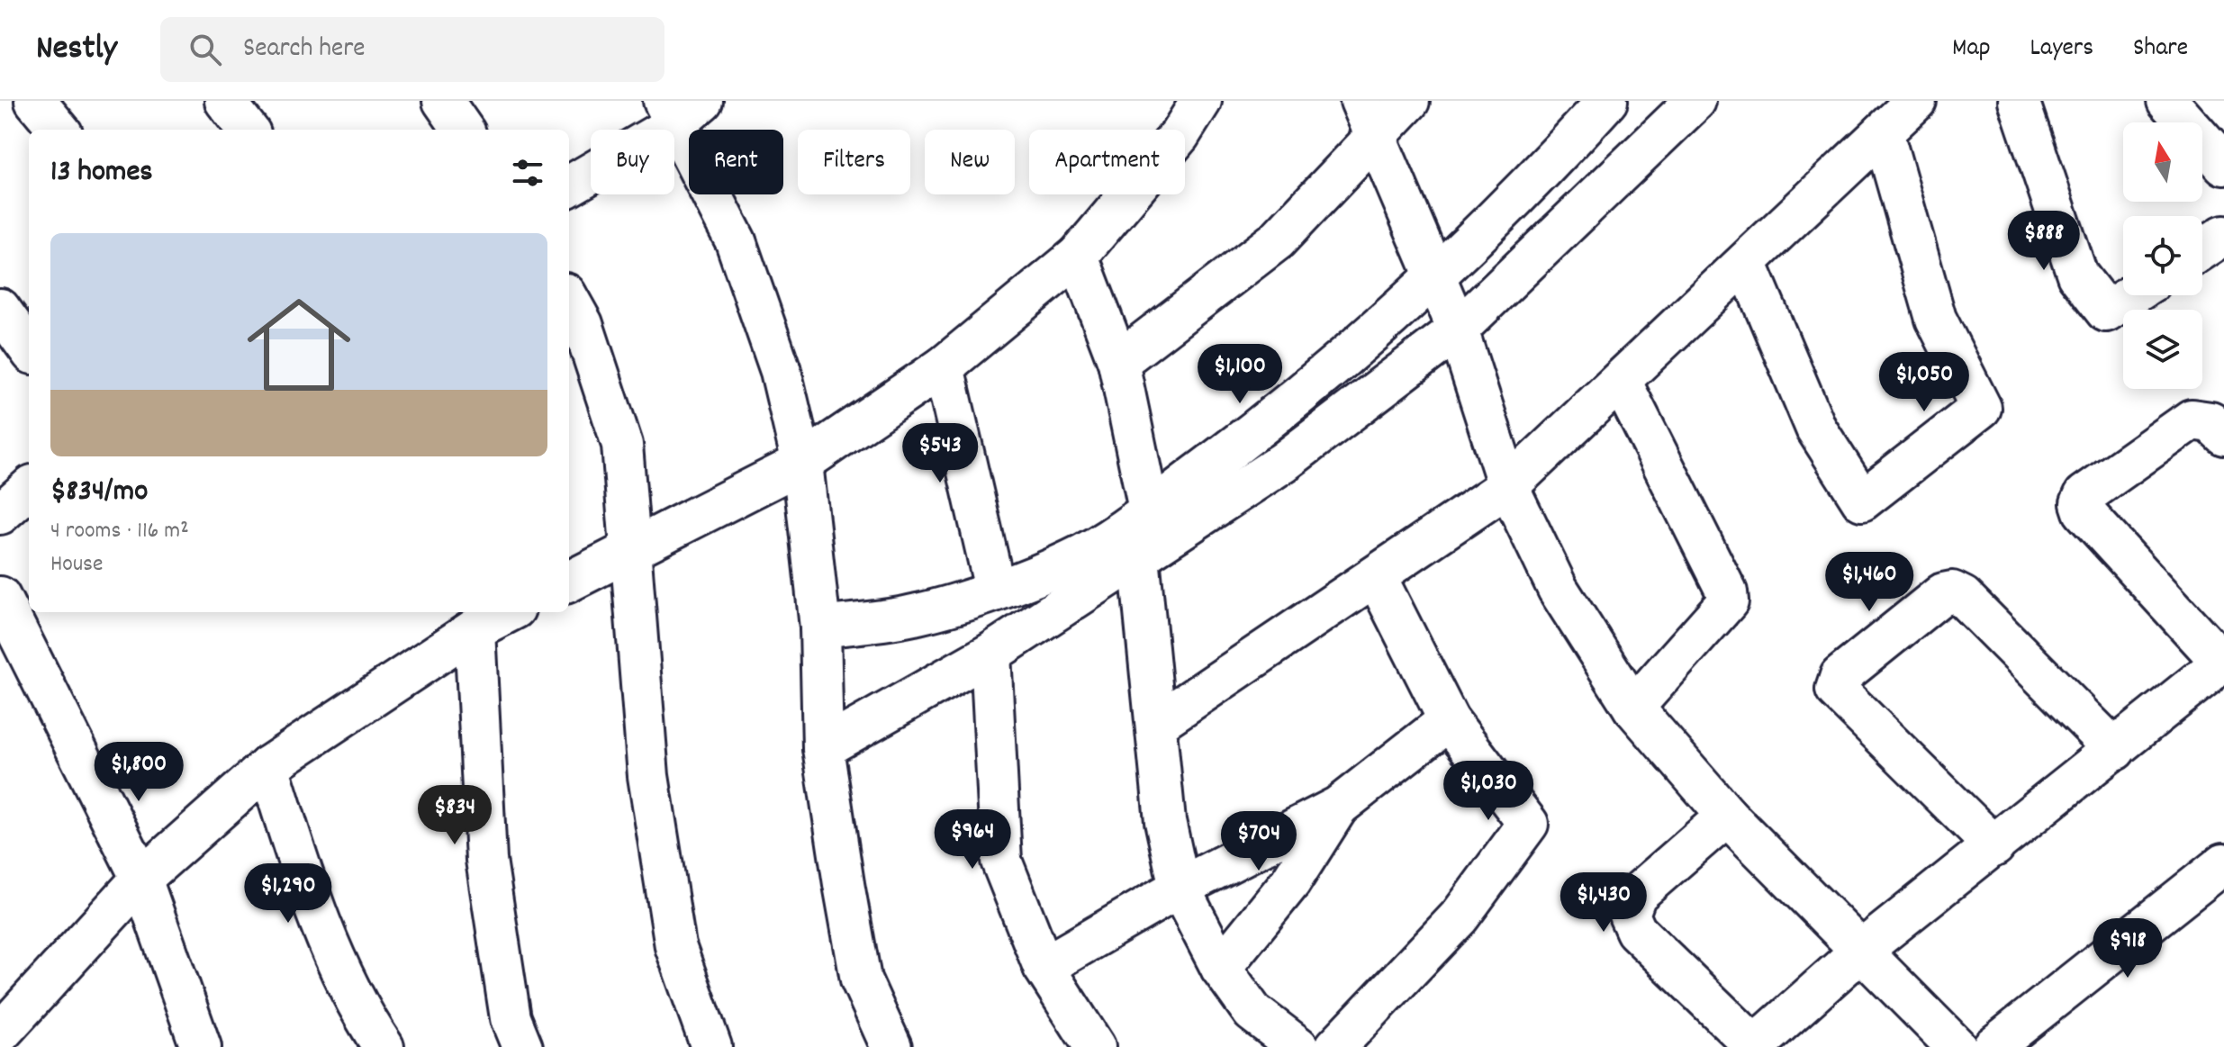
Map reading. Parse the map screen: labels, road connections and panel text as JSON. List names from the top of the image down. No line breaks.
{"north":"top","page":{"header":"Nestly","search":"Search here","nav":["Map","Layers","Share"],"chip":["Buy","Rent","Filters","New","Apartment"],"heading":"13 homes","price":["$888","$1,100","$1,050","$543","$1,460","$1,800","$1,030","$834","$964","$704","$1,290","$1,430","$918"],"list":[{"name":"$834/mo","note":"4 rooms · 116 m² · House"}]}}
